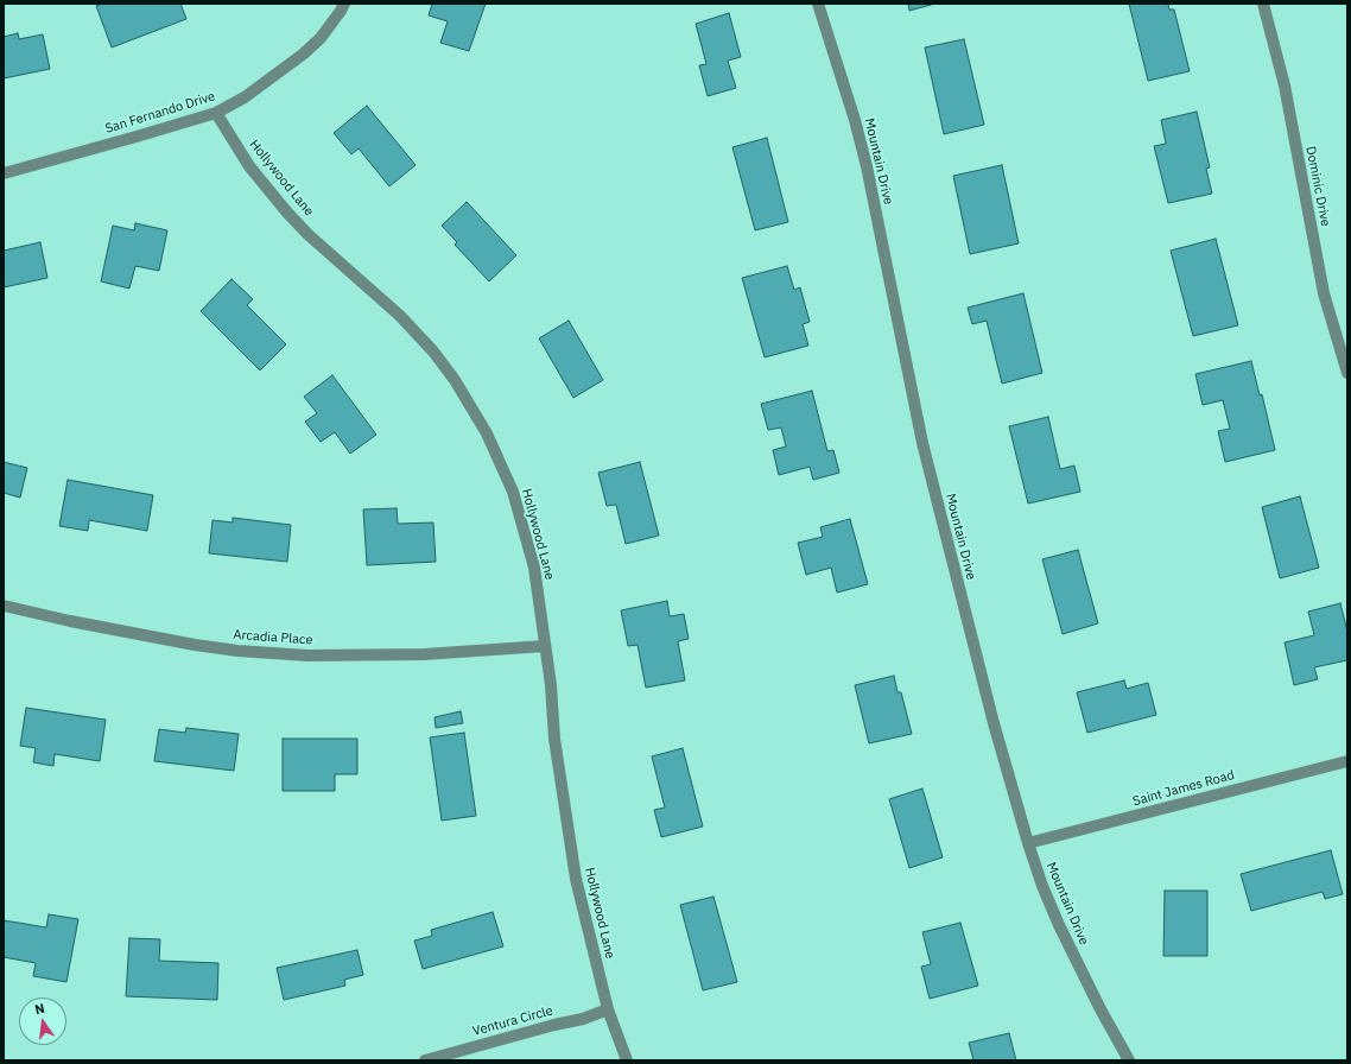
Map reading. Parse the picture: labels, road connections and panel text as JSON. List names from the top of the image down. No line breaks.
{"streets":{"street":["San Fernando Drive","Mountain Drive","Hollywood Lane","Dominic Drive","Arcadia Place","Saint James Road","Ventura Circle"]},"crossings":[["San Fernando Drive","Hollywood Lane"],["Mountain Drive","Saint James Road"],["Hollywood Lane","Arcadia Place"],["Hollywood Lane","Ventura Circle"]],"north":"top"}
